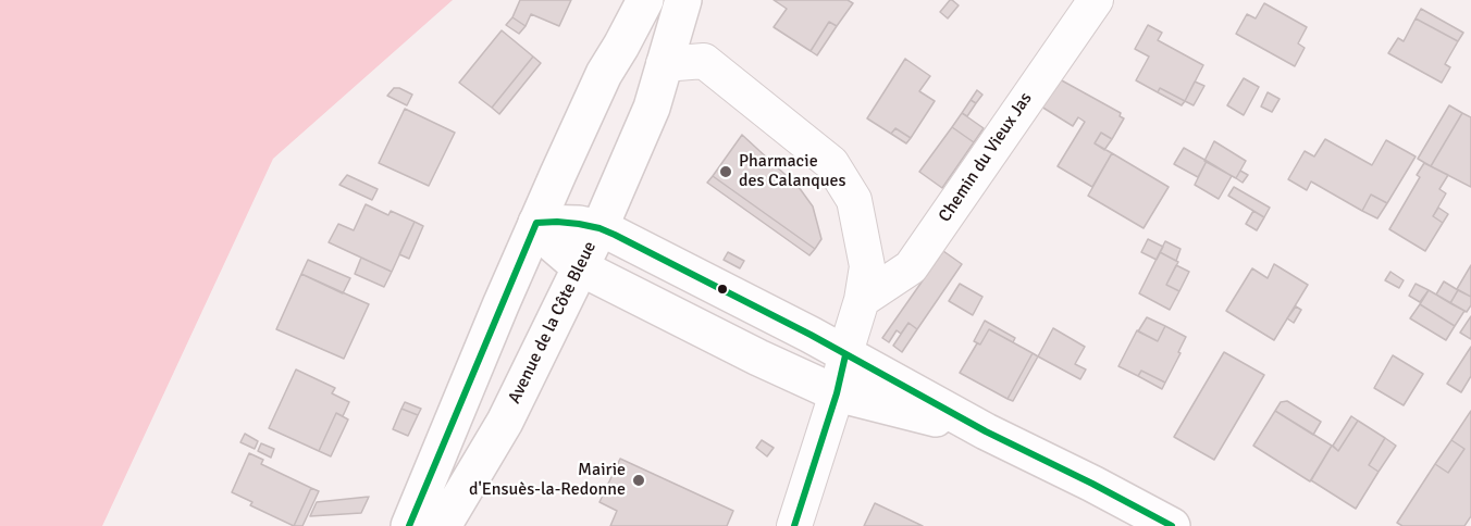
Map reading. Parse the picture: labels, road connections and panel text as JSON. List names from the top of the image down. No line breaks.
{"streets":{"street":["Chemin du Vieux Jas","Avenue de la Côte Bleue"]},"places":["Pharmacie des Calanques","Mairie d'Ensuès-la-Redonne"]}
